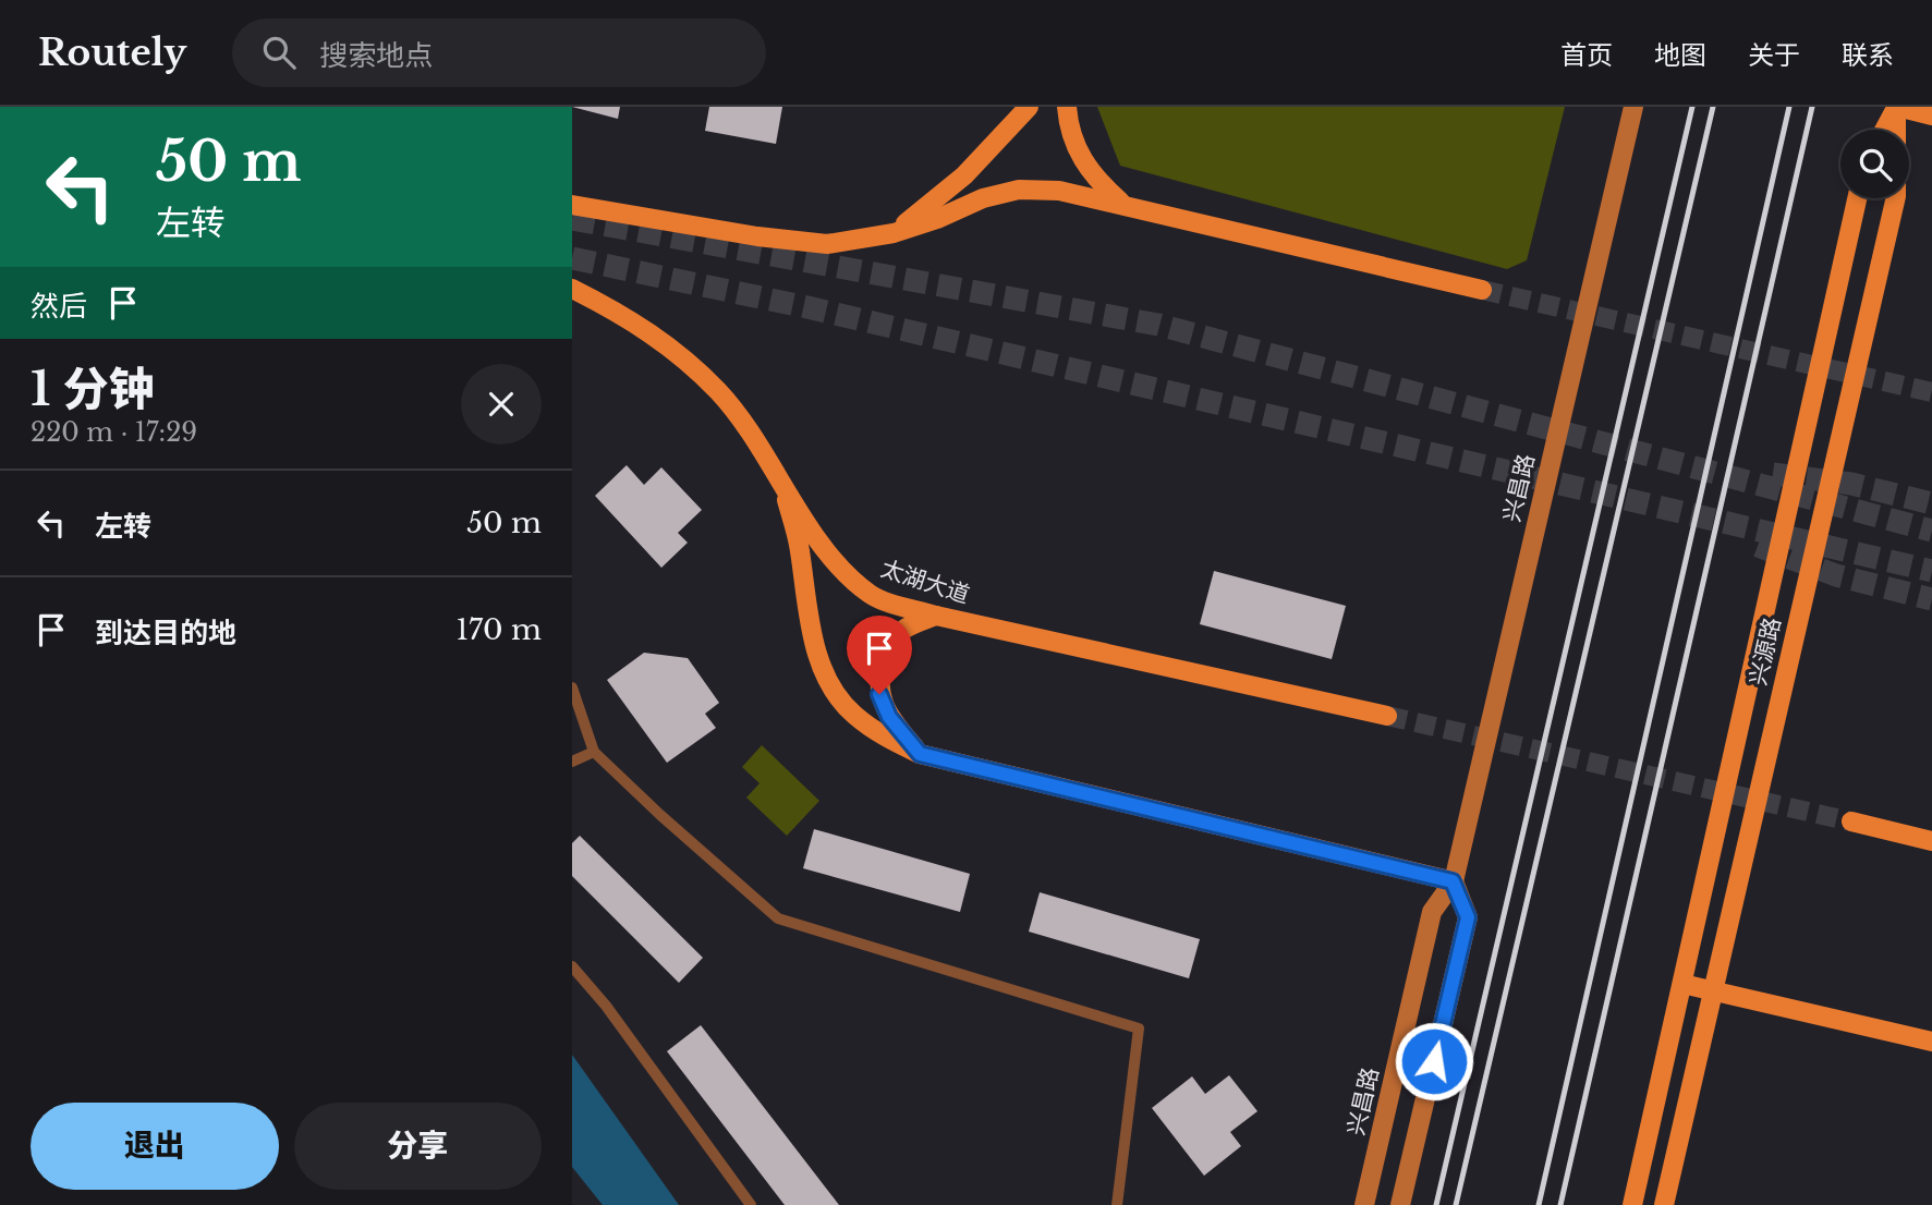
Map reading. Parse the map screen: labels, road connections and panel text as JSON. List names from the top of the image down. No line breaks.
{"streets":{"main road":["兴昌路","太湖大道","兴源路"]},"page":{"header":"Routely","search":"搜索地点","nav":["首页","地图","关于","联系"],"turn":["50 m","左转"],"then":"然后","heading":["1 分钟","220 m · 17:29"],"list":[{"name":"左转","value":"50 m"},{"name":"到达目的地","value":"170 m"}],"buttons":["退出","分享"]}}
